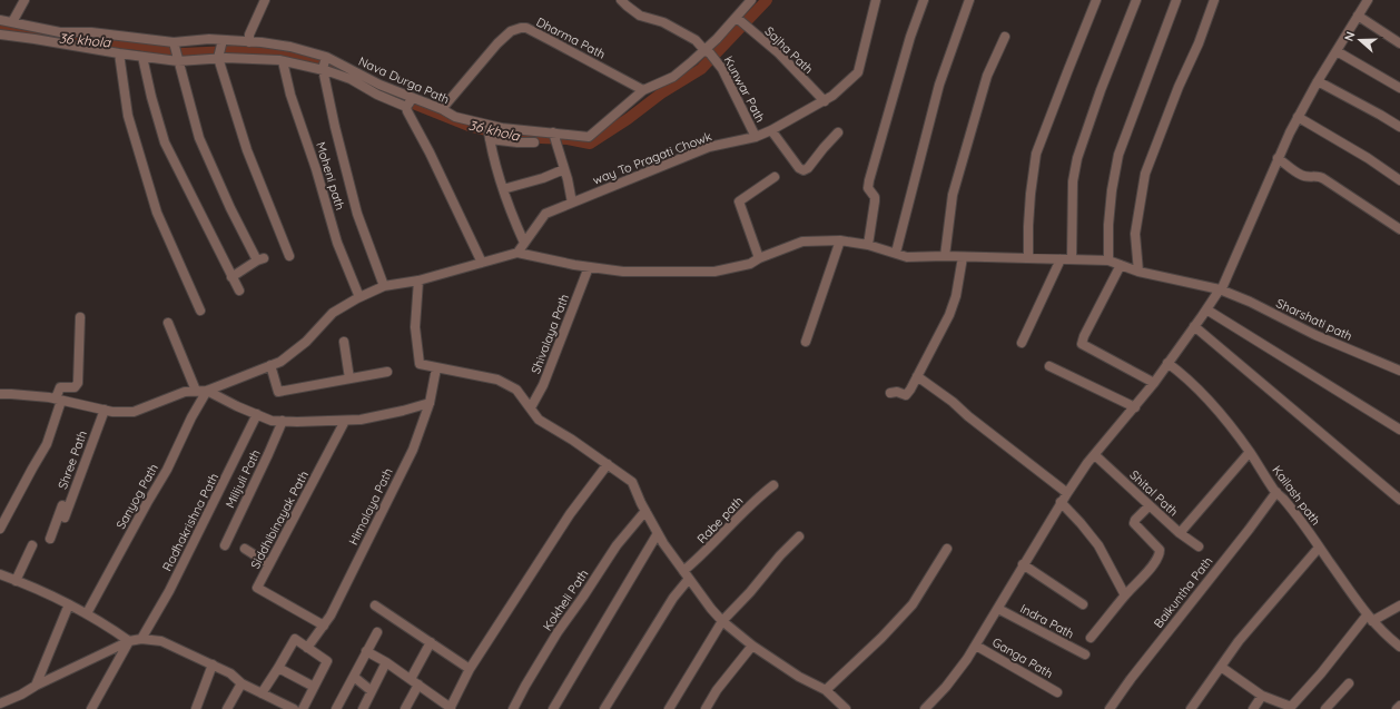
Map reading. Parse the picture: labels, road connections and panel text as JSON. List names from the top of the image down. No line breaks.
{"streets":{"street":["Dharma Path","Sajha Path","Nava Durga Path","Kunwar Path","way To Pragati Chowk","Moheni path","Sharshati path","Shivalaya Path","Shree Path","Milijuli Path","Shital Path","Kailash path","Sanyog Path","Himalaya Path","Siddhibinayak Path","Rabe path","Radhakrishna Path","Baikuntha Path","Kokheli Path","Indra Path","Ganga Path"]},"crossings":[["Dharma Path","Nava Durga Path"],["Sajha Path","Nava Durga Path"],["Sajha Path","way To Pragati Chowk"],["Nava Durga Path","Kunwar Path"],["Kunwar Path","way To Pragati Chowk"],["way To Pragati Chowk","Sharshati path"],["Sharshati path","Shivalaya Path"],["Kailash path","Baikuntha Path"],["Himalaya Path","Siddhibinayak Path"]],"water":["36 khola"],"north":"left"}
